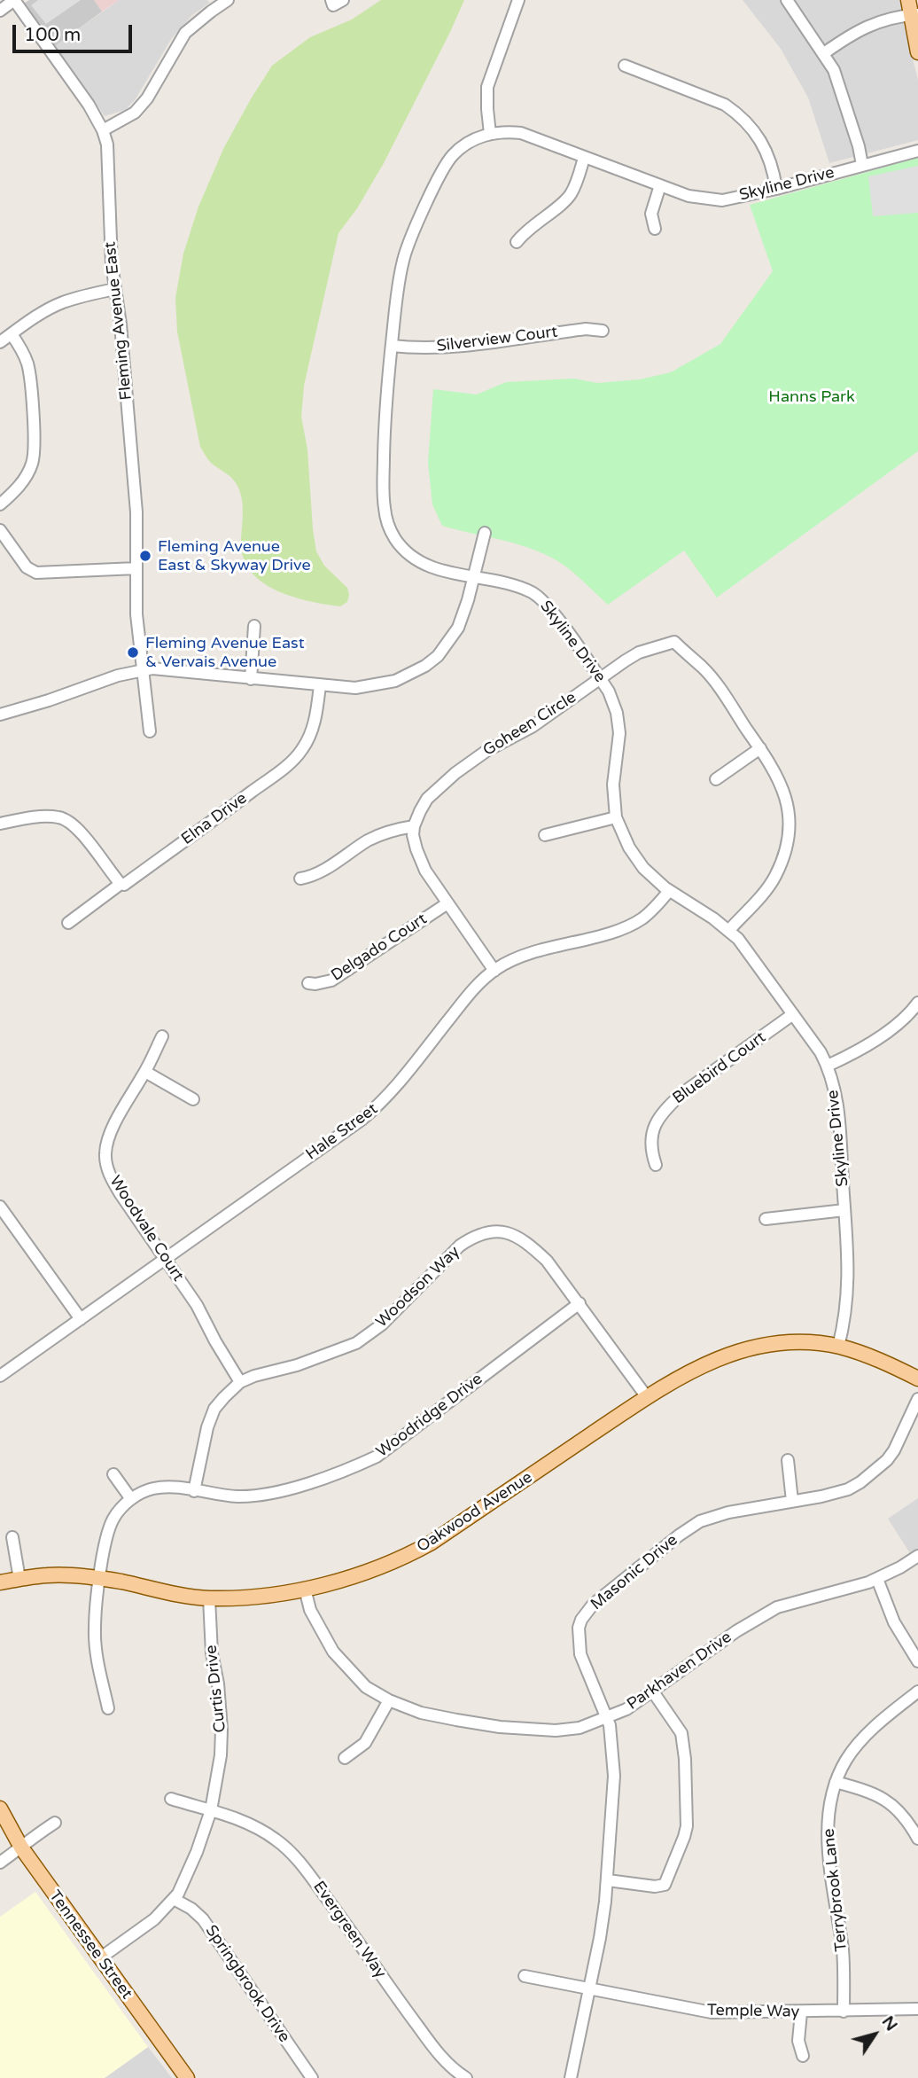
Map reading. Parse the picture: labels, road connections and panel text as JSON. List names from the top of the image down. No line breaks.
{"streets":{"main road":["Oakwood Avenue","Tennessee Street"],"street":["Skyline Drive","Fleming Avenue East","Silverview Court","Goheen Circle","Elna Drive","Delgado Court","Bluebird Court","Hale Street","Woodvale Court","Woodson Way","Woodridge Drive","Masonic Drive","Parkhaven Drive","Curtis Drive","Terrybrook Lane","Evergreen Way","Springbrook Drive","Temple Way"]},"crossings":[["Skyline Drive","Silverview Court"],["Skyline Drive","Goheen Circle"],["Skyline Drive","Bluebird Court"],["Skyline Drive","Hale Street"],["Skyline Drive","Oakwood Avenue"],["Hale Street","Woodvale Court"],["Woodvale Court","Woodson Way"],["Woodson Way","Woodridge Drive"],["Woodson Way","Oakwood Avenue"],["Woodridge Drive","Oakwood Avenue"],["Oakwood Avenue","Parkhaven Drive"],["Oakwood Avenue","Curtis Drive"],["Masonic Drive","Parkhaven Drive"],["Masonic Drive","Temple Way"],["Curtis Drive","Evergreen Way"],["Curtis Drive","Tennessee Street"],["Curtis Drive","Springbrook Drive"],["Terrybrook Lane","Temple Way"]],"parks":["Hanns Park"],"places":["Fleming Avenue East & Skyway Drive","Fleming Avenue East & Vervais Avenue"],"scale_bar":"100 m","north":"top right"}
